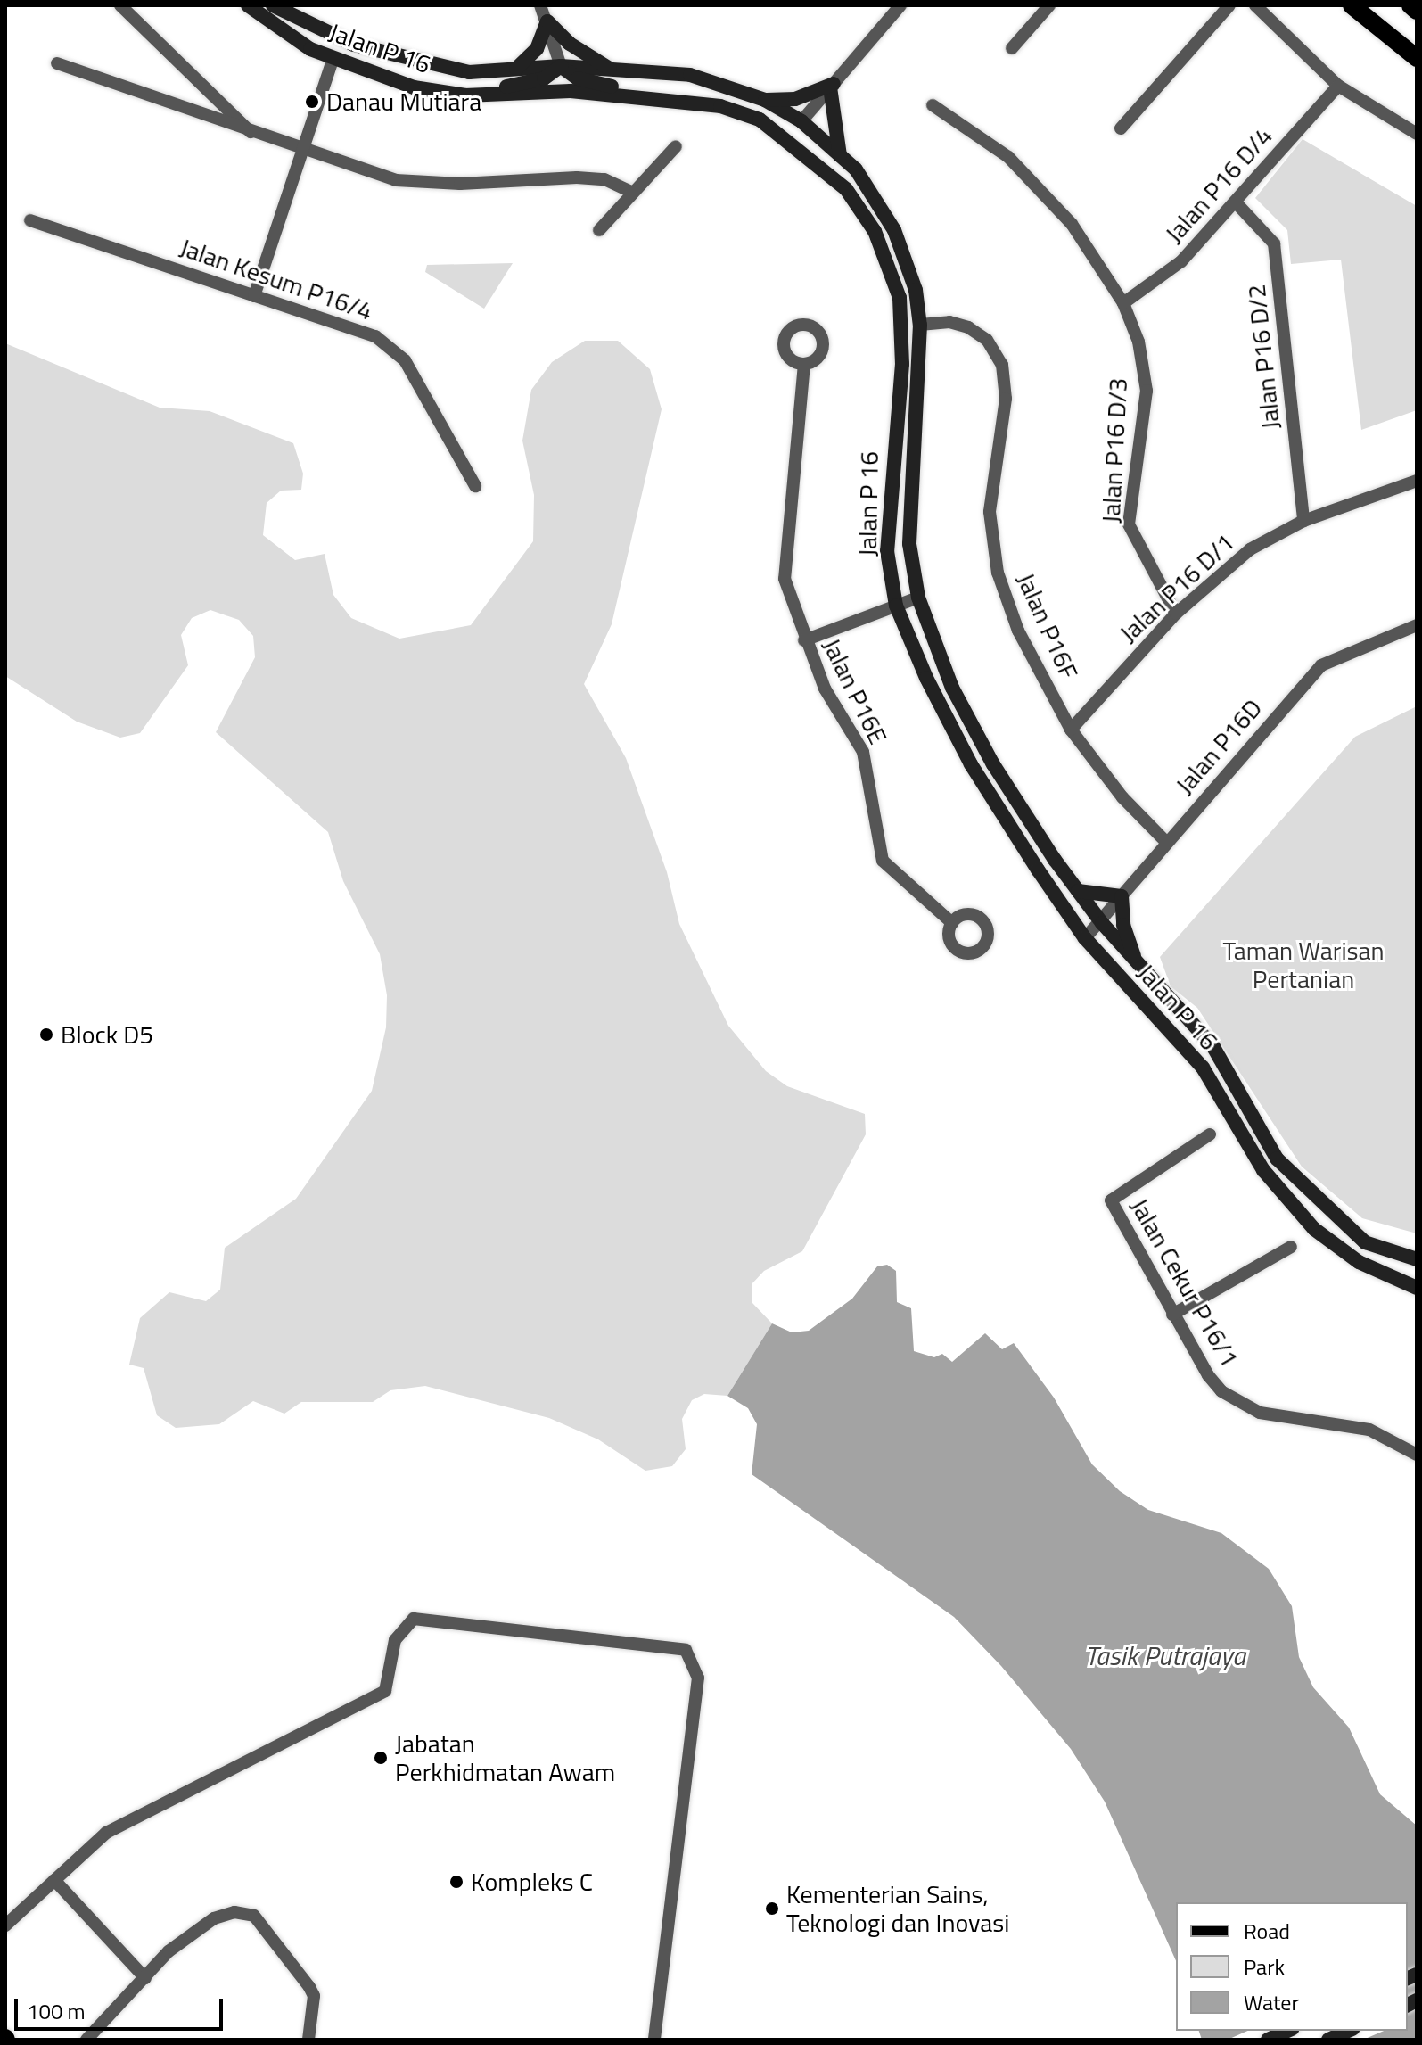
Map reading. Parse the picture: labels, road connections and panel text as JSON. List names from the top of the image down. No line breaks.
{"streets":{"street":["Jalan P 16","Jalan P16 D/4","Jalan Kesum P16/4","Jalan P16 D/2","Jalan P16 D/3","Jalan P16 D/1","Jalan P16F","Jalan P16E","Jalan P16D","Jalan Cekur P16/1"]},"crossings":[["Jalan P 16","Jalan P16F"],["Jalan P 16","Jalan P16D"],["Jalan P16 D/4","Jalan P16 D/2"],["Jalan P16 D/4","Jalan P16 D/3"],["Jalan P16 D/2","Jalan P16 D/1"],["Jalan P16 D/3","Jalan P16 D/1"],["Jalan P16 D/1","Jalan P16F"],["Jalan P16F","Jalan P16D"]],"water":["Tasik Putrajaya"],"parks":["Taman Warisan Pertanian"],"places":["Danau Mutiara","Block D5","Jabatan Perkhidmatan Awam","Kompleks C","Kementerian Sains, Teknologi dan Inovasi"],"legend":["Road","Park","Water"],"scale_bar":"100 m"}
